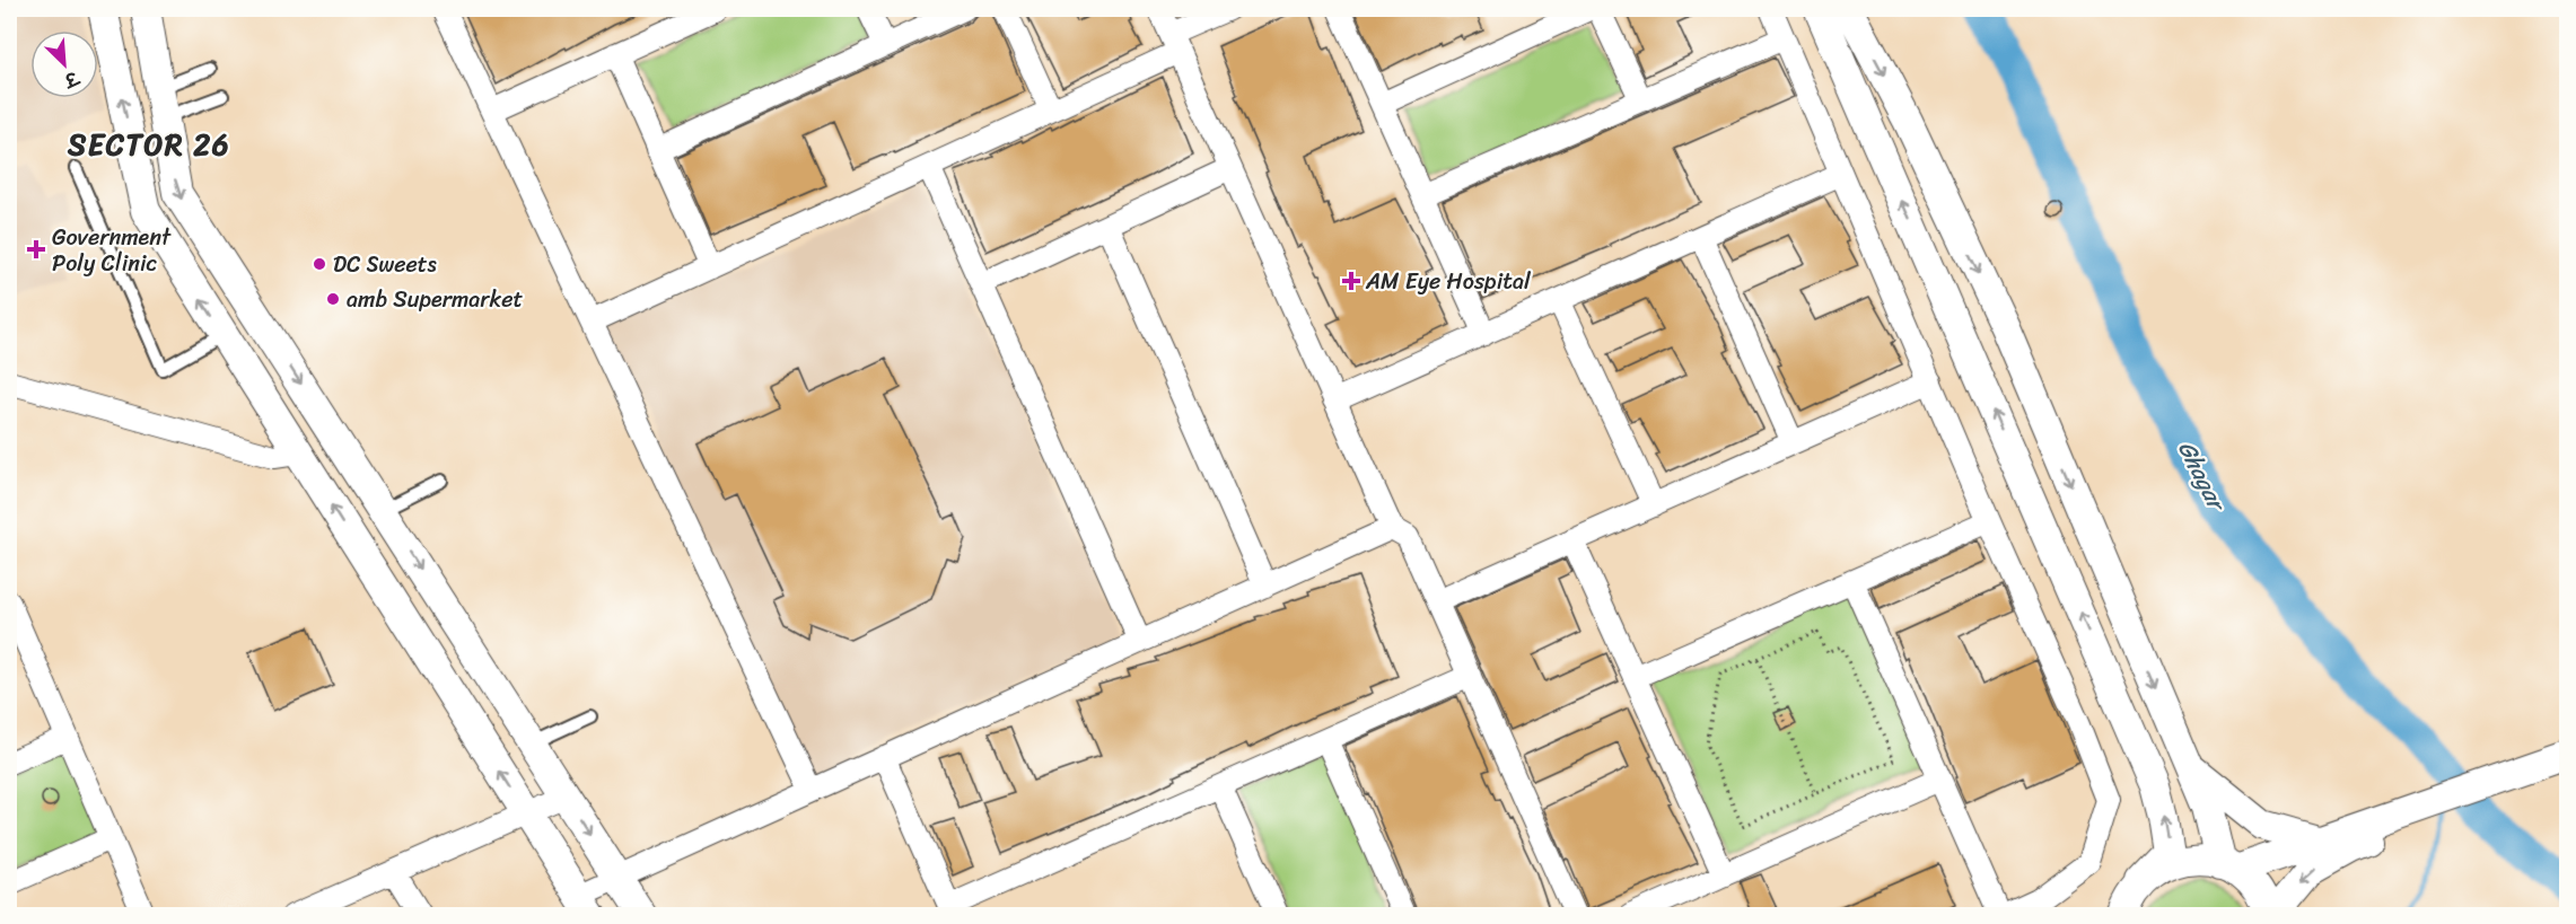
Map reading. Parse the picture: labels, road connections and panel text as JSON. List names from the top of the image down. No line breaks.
{"districts":["SECTOR 26"],"water":["Ghagar"],"places":{"health":["Government Poly Clinic","AM Eye Hospital"],"other":["DC Sweets","amb Supermarket"]},"north":"bottom right"}
